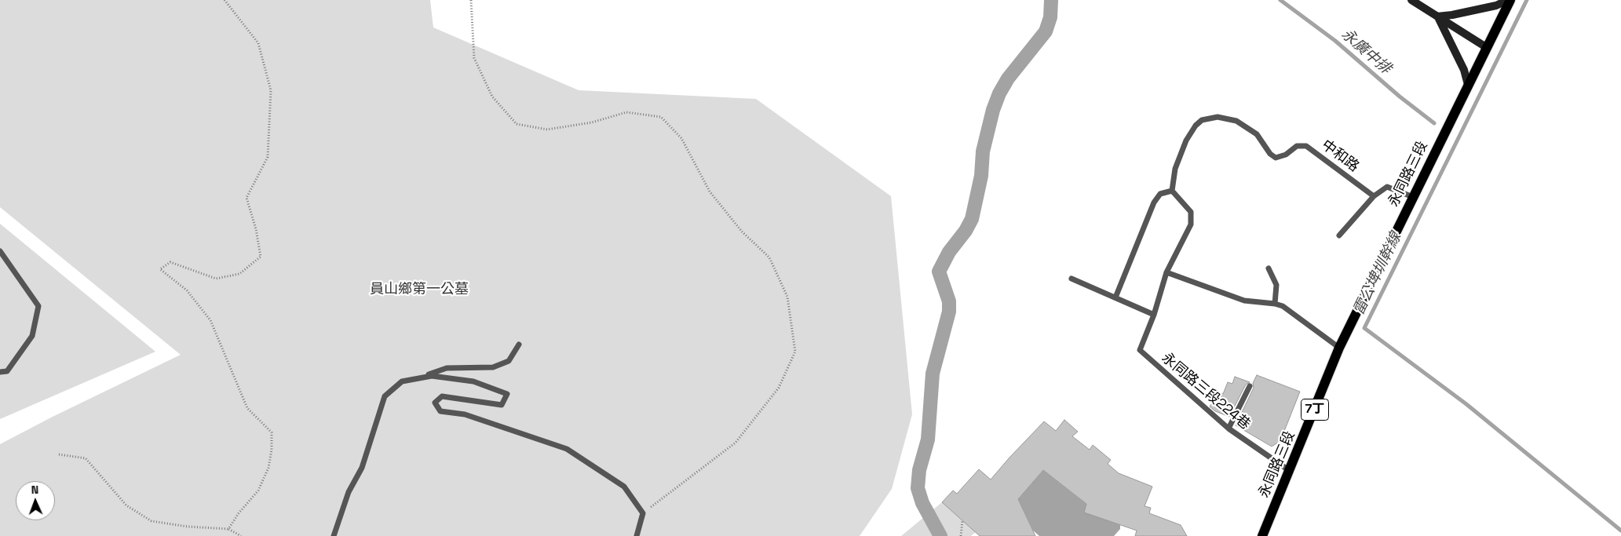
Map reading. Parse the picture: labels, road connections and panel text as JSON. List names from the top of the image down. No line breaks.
{"streets":{"main road":["永同路三段","7丁"],"lane":["中和路","永同路三段224巷"]},"crossings":[["永同路三段","永同路三段224巷"]],"water":["永廣中排","雷公埤圳幹線"],"parks":["員山鄉第一公墓"],"north":"top"}
